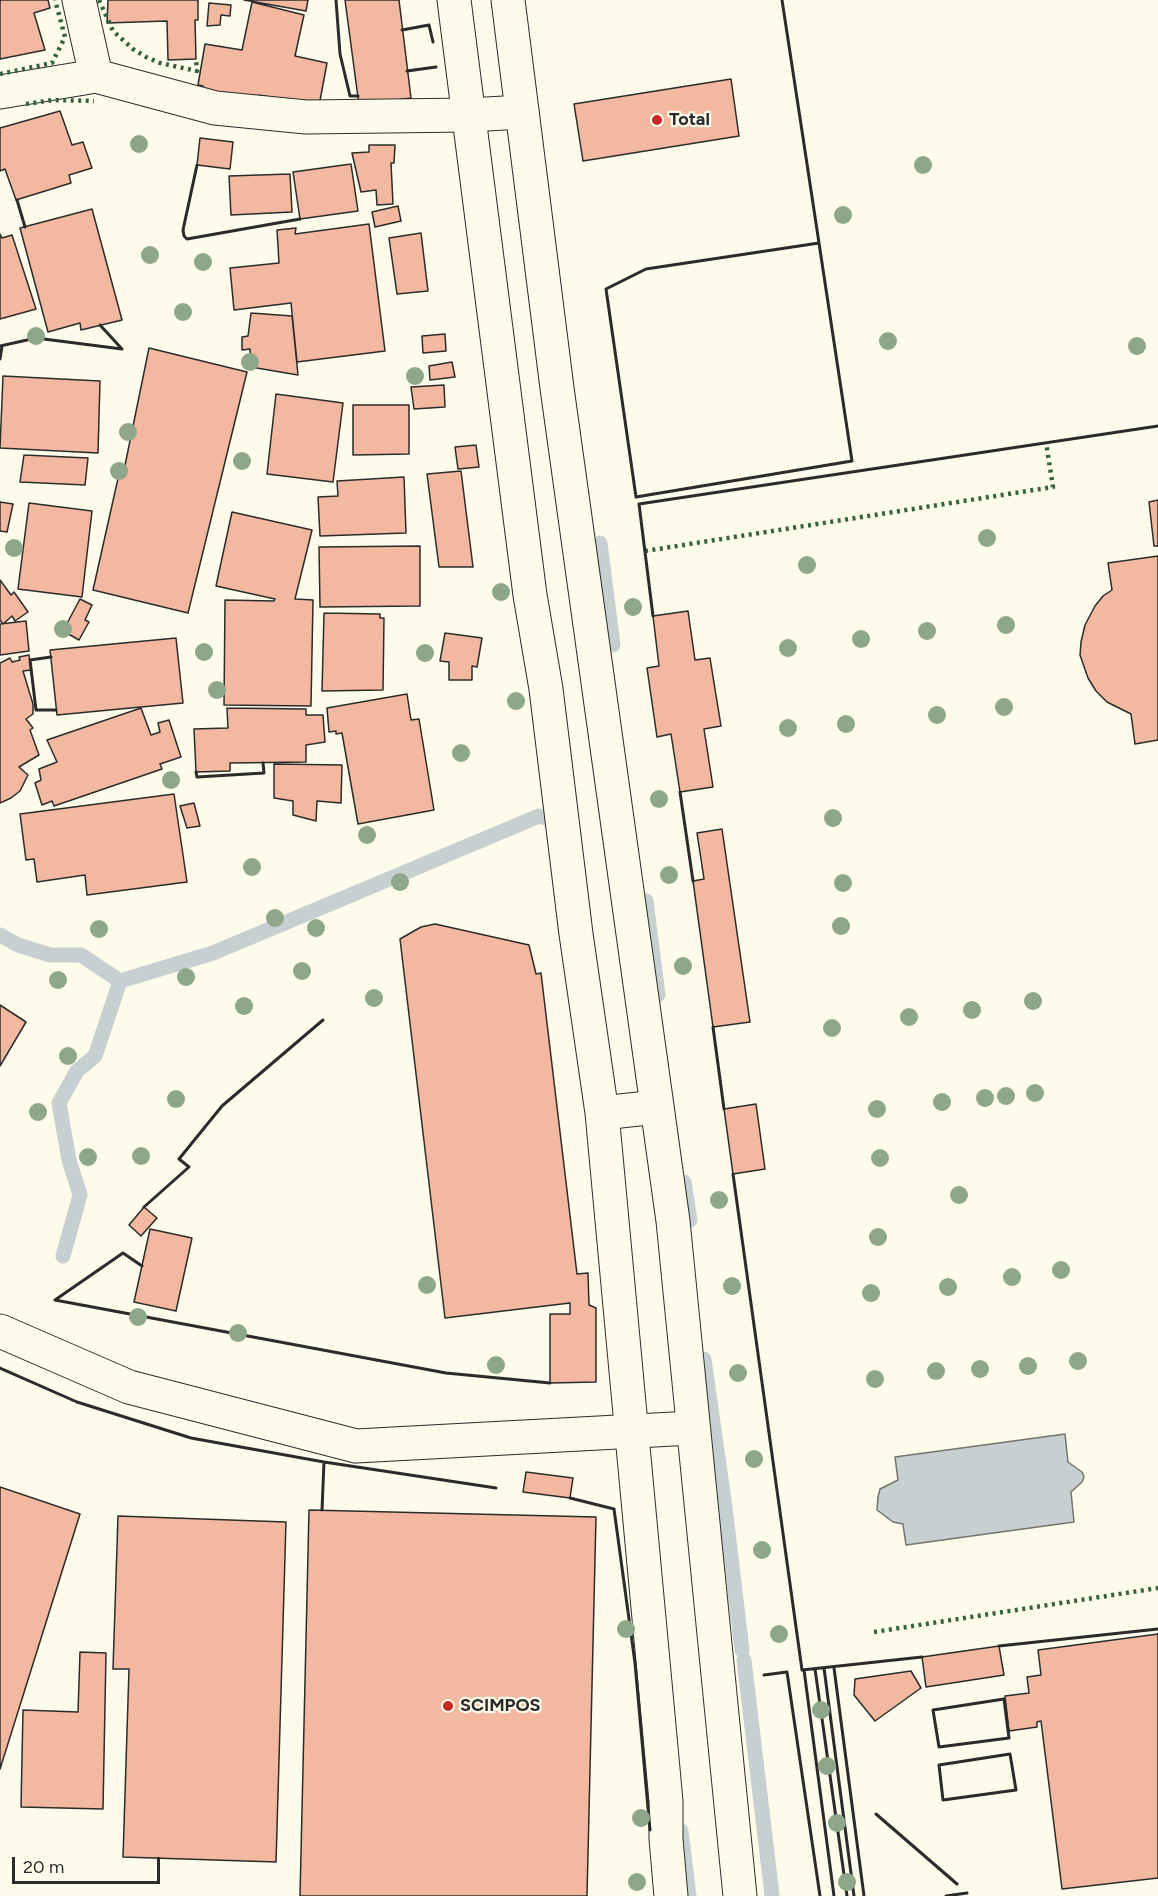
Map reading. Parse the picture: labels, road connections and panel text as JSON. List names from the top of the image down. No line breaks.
{"places":["Total","SCIMPOS"],"scale_bar":"20 m"}
